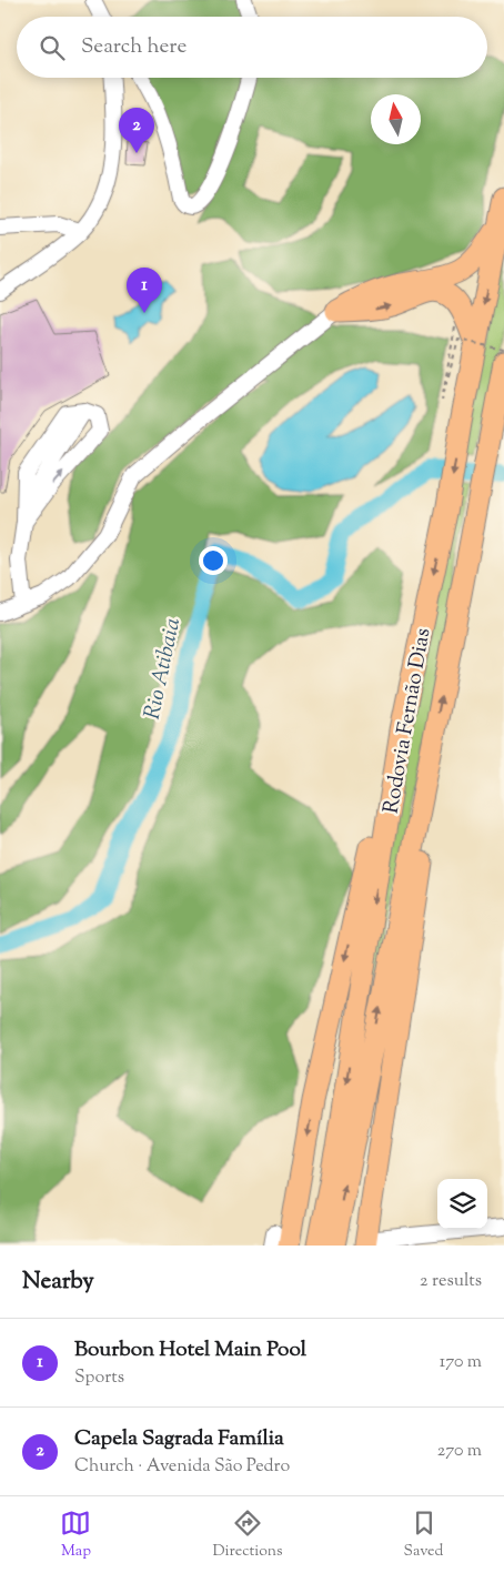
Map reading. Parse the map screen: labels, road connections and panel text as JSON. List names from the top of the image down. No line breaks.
{"streets":{"highway":["Rodovia Fernão Dias"]},"water":["Rio Atibaia"],"north":"top","page":{"search":"Search here","pins":["2","1"],"heading":["Nearby","2 results"],"list":[{"mark":"1","name":"Bourbon Hotel Main Pool","note":"Sports","value":"170 m"},{"mark":"2","name":"Capela Sagrada Família","note":"Church · Avenida São Pedro","value":"270 m"}],"nav":["Map","Directions","Saved"]}}
